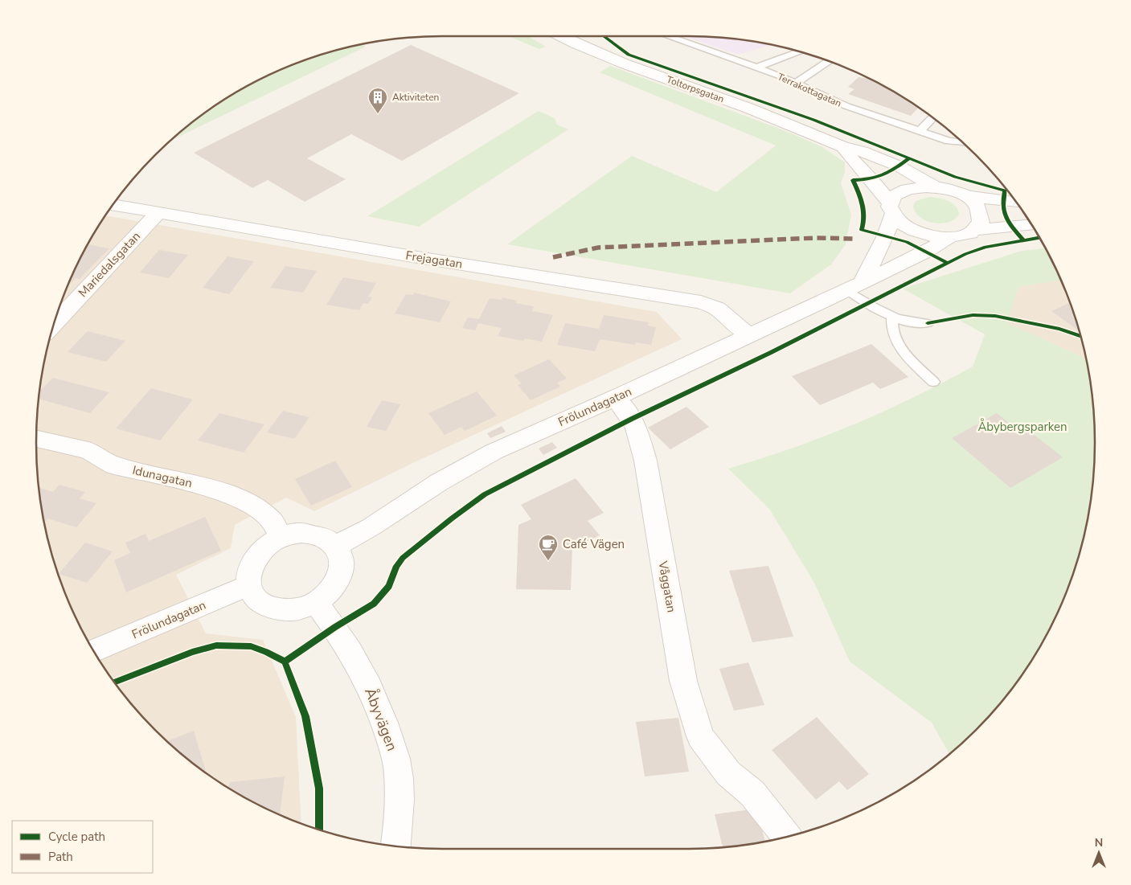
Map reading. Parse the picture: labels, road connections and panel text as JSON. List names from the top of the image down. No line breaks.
{"streets":{"street":["Toltorpsgatan","Frejagatan","Mariedalsgatan","Frölundagatan","Idunagatan","Våggatan","Åbyvägen"],"lane":["Terrakottagatan"]},"crossings":[["Toltorpsgatan","Frölundagatan"],["Frejagatan","Mariedalsgatan"],["Frejagatan","Frölundagatan"],["Frölundagatan","Idunagatan"],["Frölundagatan","Våggatan"],["Frölundagatan","Åbyvägen"],["Idunagatan","Åbyvägen"]],"parks":["Åbybergsparken"],"places":{"building":["Aktiviteten"],"cafe":["Café Vägen"]},"legend":["Cycle path","Path"],"north":"top"}
